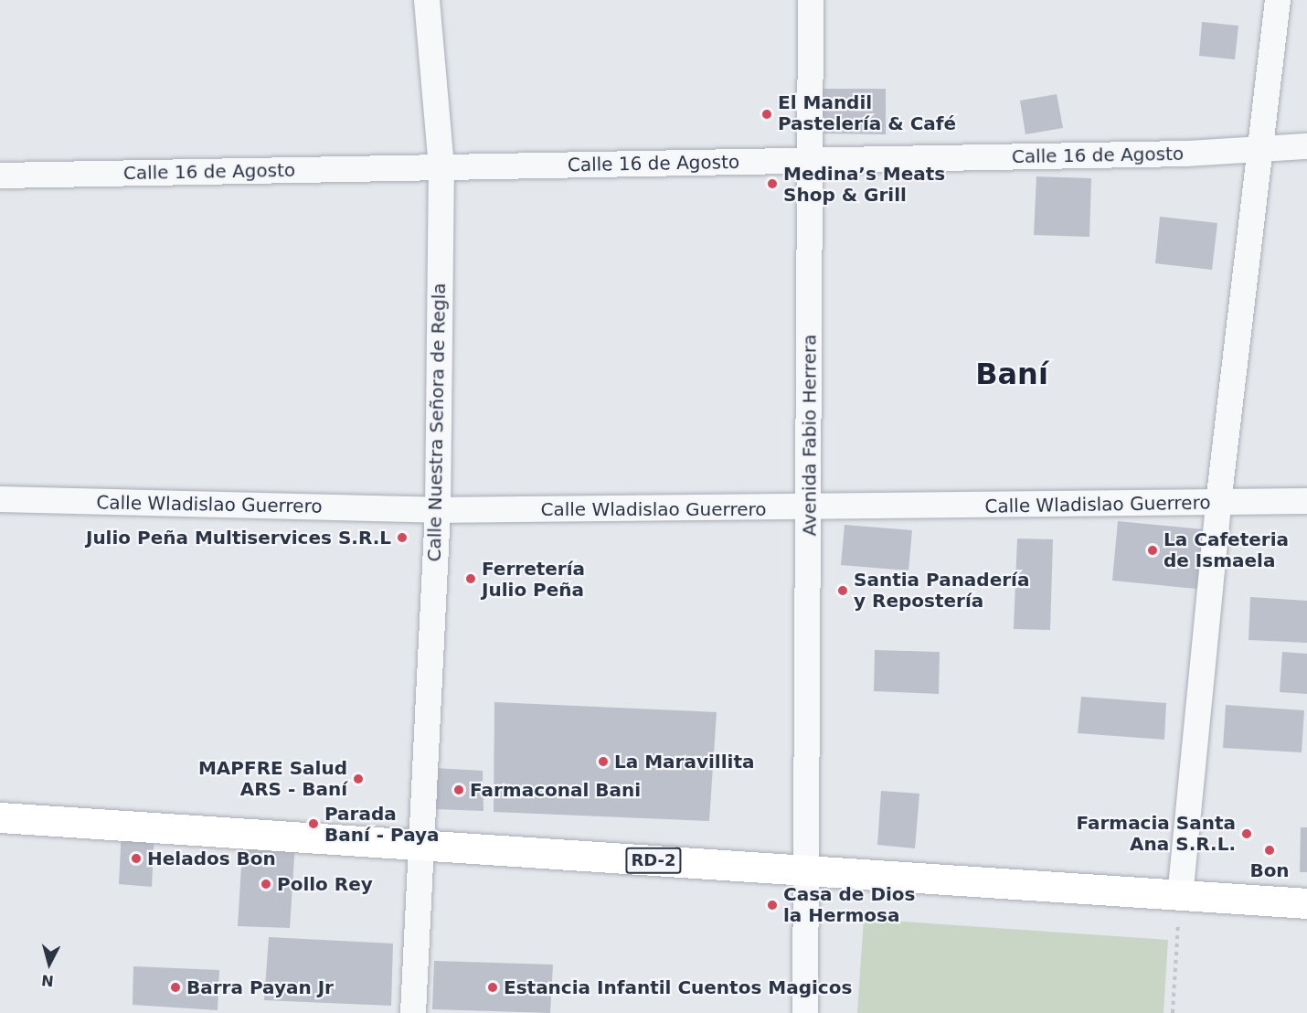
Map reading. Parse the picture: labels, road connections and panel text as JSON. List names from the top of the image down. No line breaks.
{"streets":{"main road":["RD-2"],"street":["Calle 16 de Agosto","Calle Nuestra Señora de Regla","Avenida Fabio Herrera","Calle Wladislao Guerrero"]},"crossings":[["Calle 16 de Agosto","Calle Nuestra Señora de Regla"],["Calle 16 de Agosto","Avenida Fabio Herrera"],["Calle Nuestra Señora de Regla","Calle Wladislao Guerrero"],["Calle Nuestra Señora de Regla","RD-2"],["Avenida Fabio Herrera","Calle Wladislao Guerrero"],["Avenida Fabio Herrera","RD-2"]],"districts":["Baní"],"places":["El Mandil Pastelería & Café","Medina’s Meats Shop & Grill","Julio Peña Multiservices S.R.L","La Cafeteria de Ismaela","Ferretería Julio Peña","Santia Panadería y Repostería","La Maravillita","MAPFRE Salud ARS - Baní","Farmaconal Bani","Parada Baní - Paya","Farmacia Santa Ana S.R.L.","Bon","Helados Bon","Pollo Rey","Casa de Dios la Hermosa","Barra Payan Jr","Estancia Infantil Cuentos Magicos"],"north":"bottom"}
